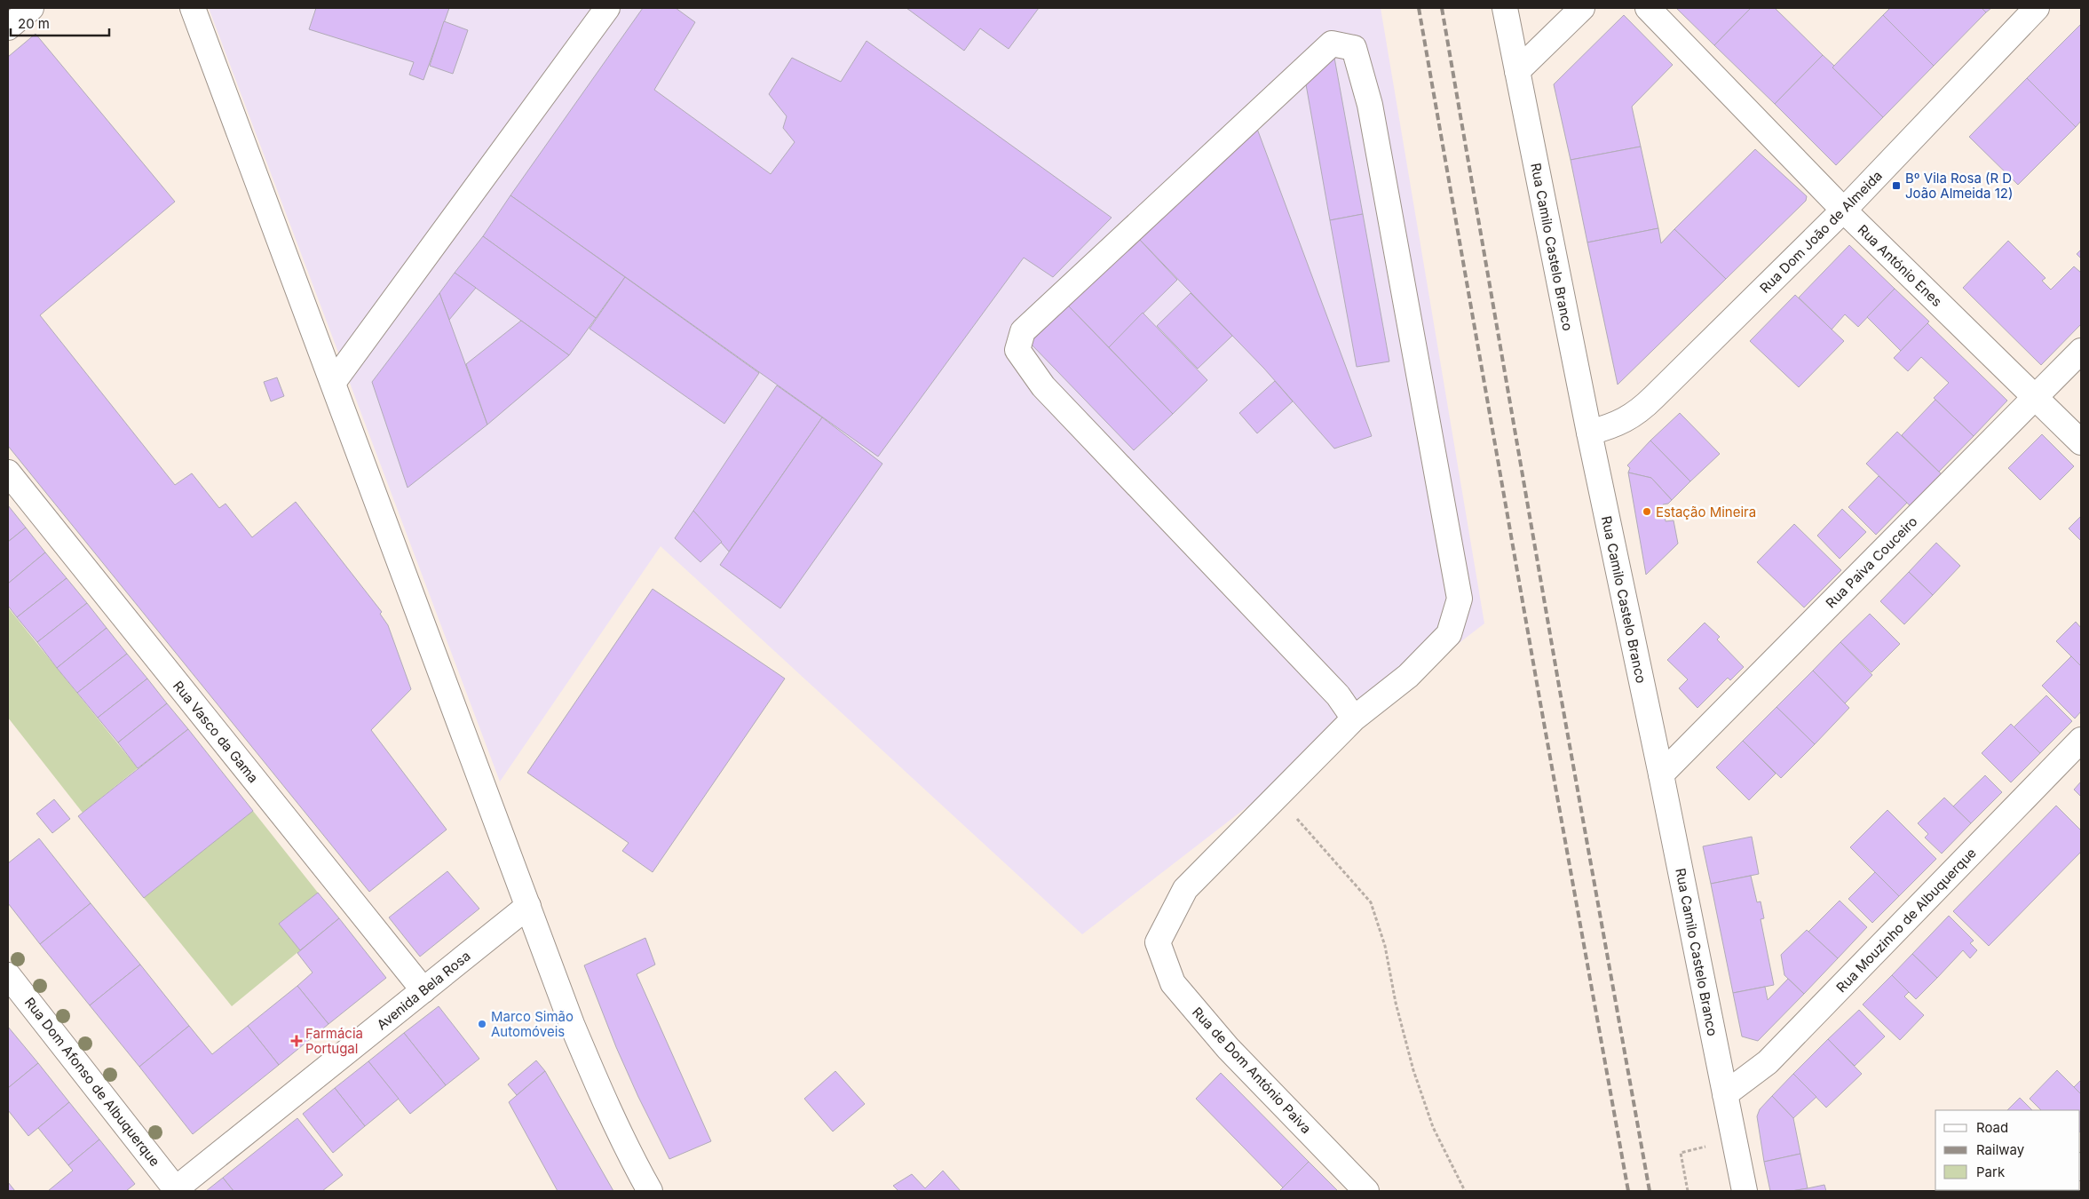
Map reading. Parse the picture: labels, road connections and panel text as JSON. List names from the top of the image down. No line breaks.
{"streets":{"street":["Rua Dom João de Almeida","Rua Camilo Castelo Branco","Rua António Enes","Rua Paiva Couceiro","Rua Vasco da Gama","Rua Mouzinho de Albuquerque","Avenida Bela Rosa","Rua de Dom António Paiva","Rua Dom Afonso de Albuquerque"]},"crossings":[["Rua Dom João de Almeida","Rua Camilo Castelo Branco"],["Rua Dom João de Almeida","Rua António Enes"],["Rua Camilo Castelo Branco","Rua Paiva Couceiro"],["Rua Camilo Castelo Branco","Rua Mouzinho de Albuquerque"],["Rua António Enes","Rua Paiva Couceiro"],["Rua Vasco da Gama","Avenida Bela Rosa"],["Avenida Bela Rosa","Rua Dom Afonso de Albuquerque"]],"places":{"transit":["Bº Vila Rosa (R D João Almeida 12)"],"other":["Estação Mineira","Marco Simão Automóveis"],"health":["Farmácia Portugal"]},"legend":["Road","Railway","Park"],"scale_bar":"20 m"}
